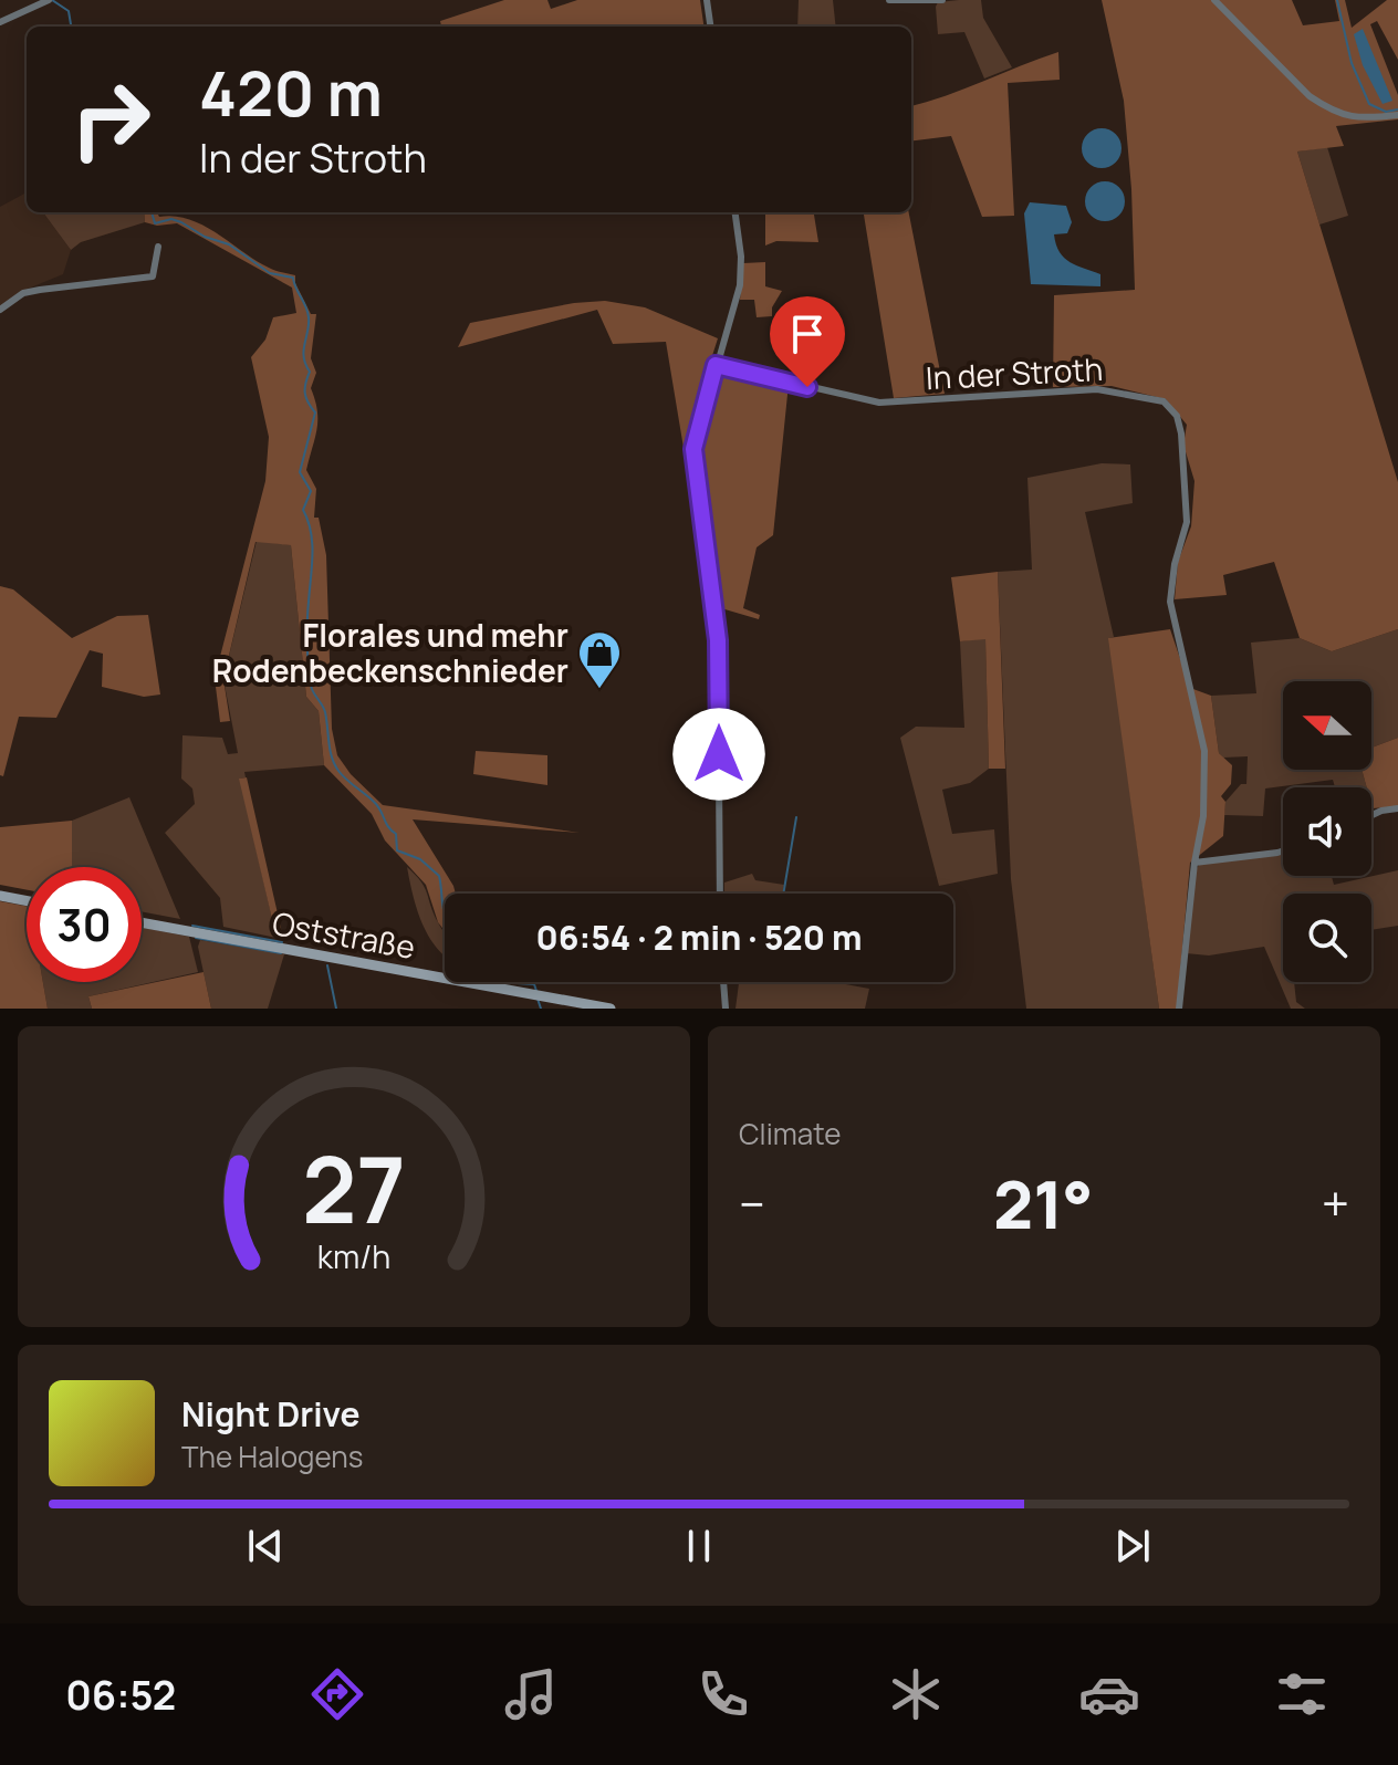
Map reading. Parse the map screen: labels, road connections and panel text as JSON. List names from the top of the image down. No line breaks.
{"streets":{"main road":["Oststraße"],"street":["In der Stroth"]},"places":{"shop":["Florales und mehr Rodenbeckenschnieder"]},"north":"left","page":{"turn":["420 m","In der Stroth"],"limit":"30","trip":"06:54 · 2 min · 520 m","tile":"Climate","heat":["−","21°","+"],"song":["Night Drive","The Halogens"],"tabs":"06:52","gauge":["27","km/h"]}}
